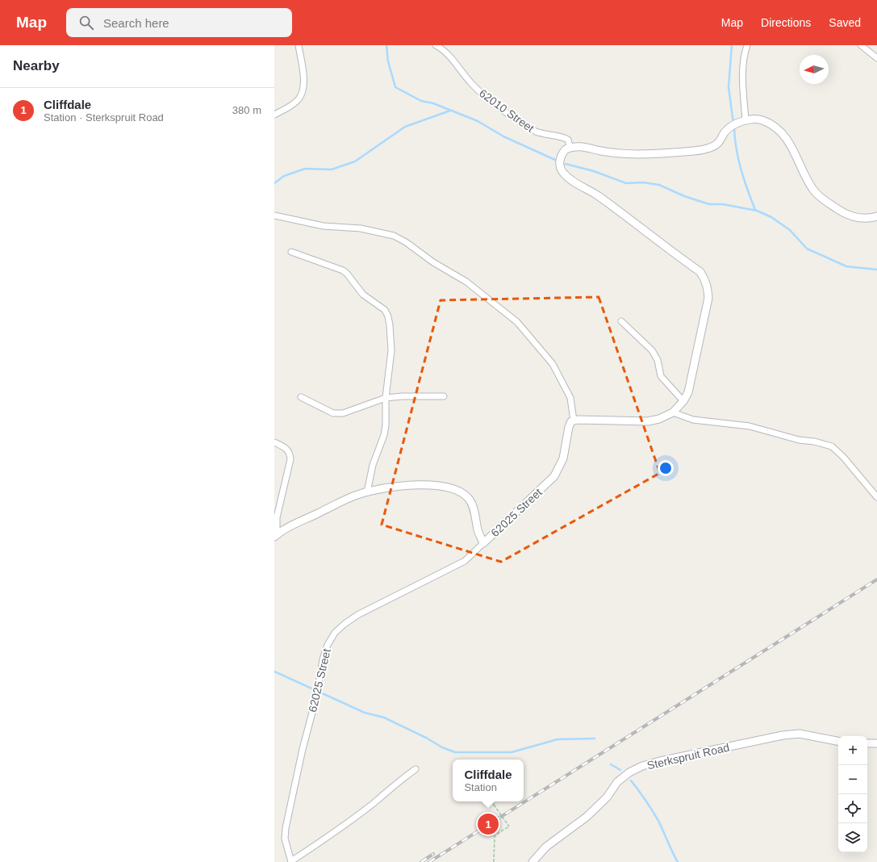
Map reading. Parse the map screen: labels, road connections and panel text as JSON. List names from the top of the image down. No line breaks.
{"streets":{"street":["62010 Street","62025 Street","Sterkspruit Road"]},"north":"left","page":{"header":"Map","search":"Search here","nav":["Map","Directions","Saved"],"heading":"Nearby","list":[{"mark":"1","name":"Cliffdale","note":"Station · Sterkspruit Road","value":"380 m"}],"map_buttons":["+","−"],"popup":["Cliffdale","Station"],"pins":"1"}}
